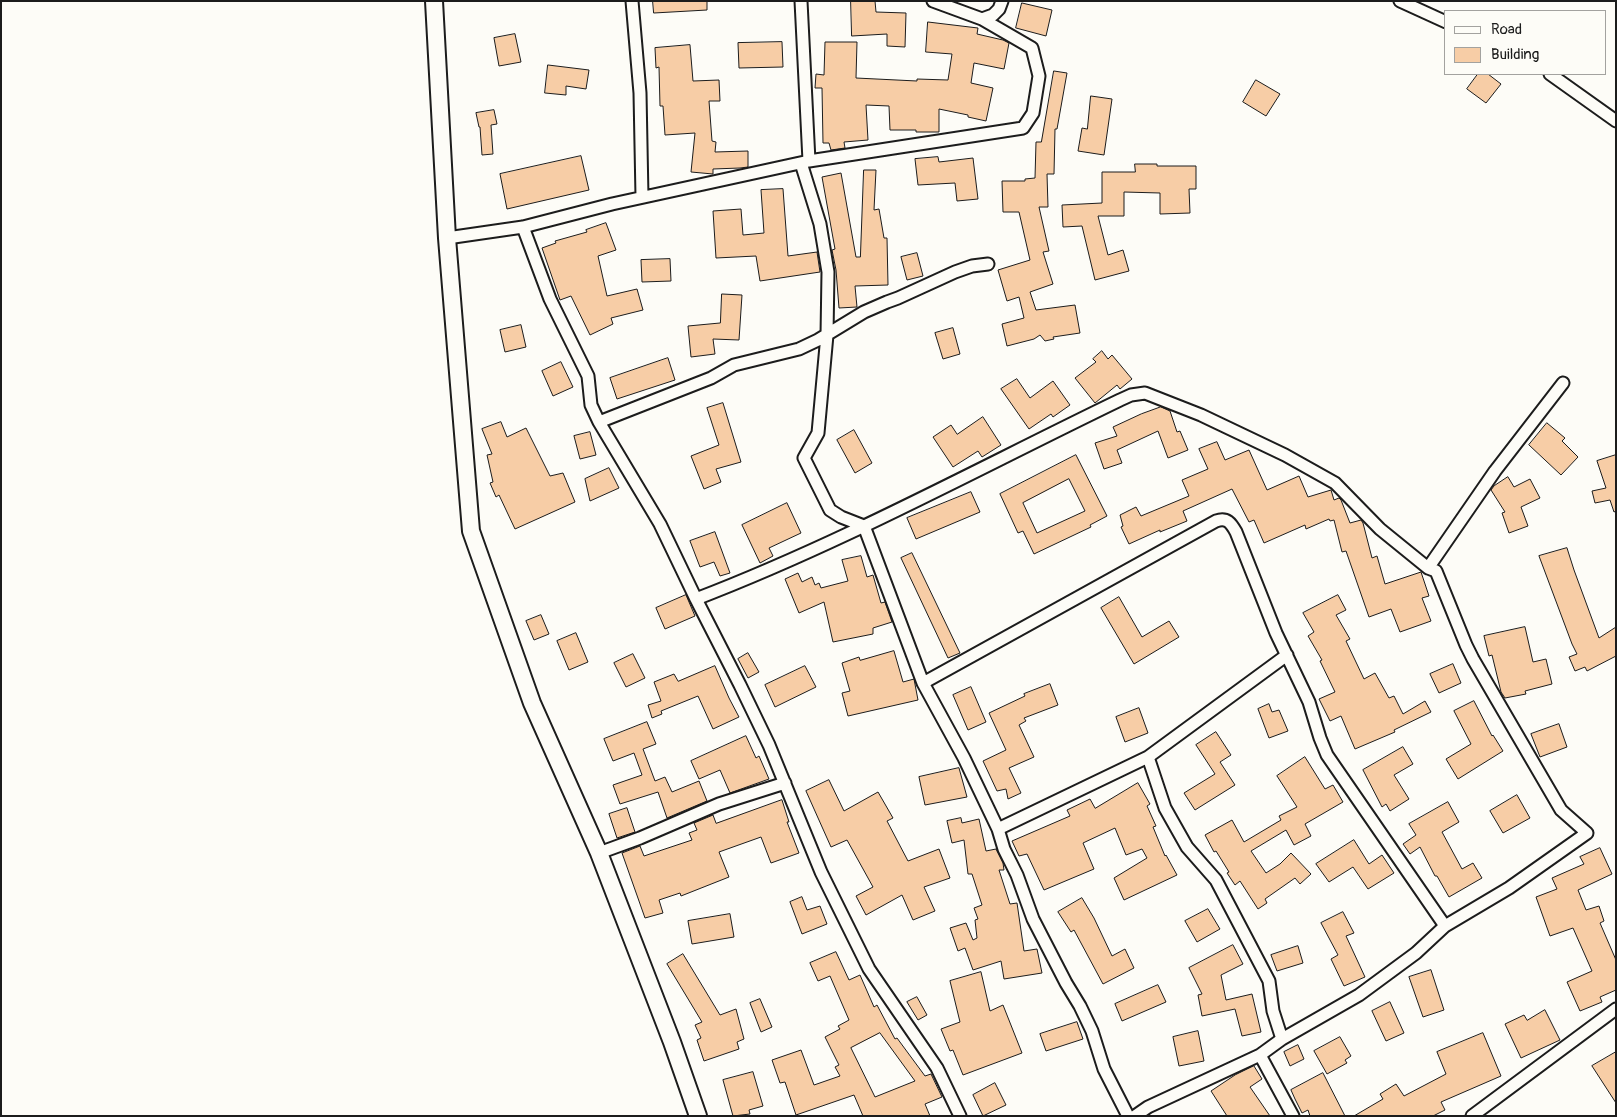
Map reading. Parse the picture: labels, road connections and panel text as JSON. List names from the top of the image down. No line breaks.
{"legend":["Road","Building"]}
